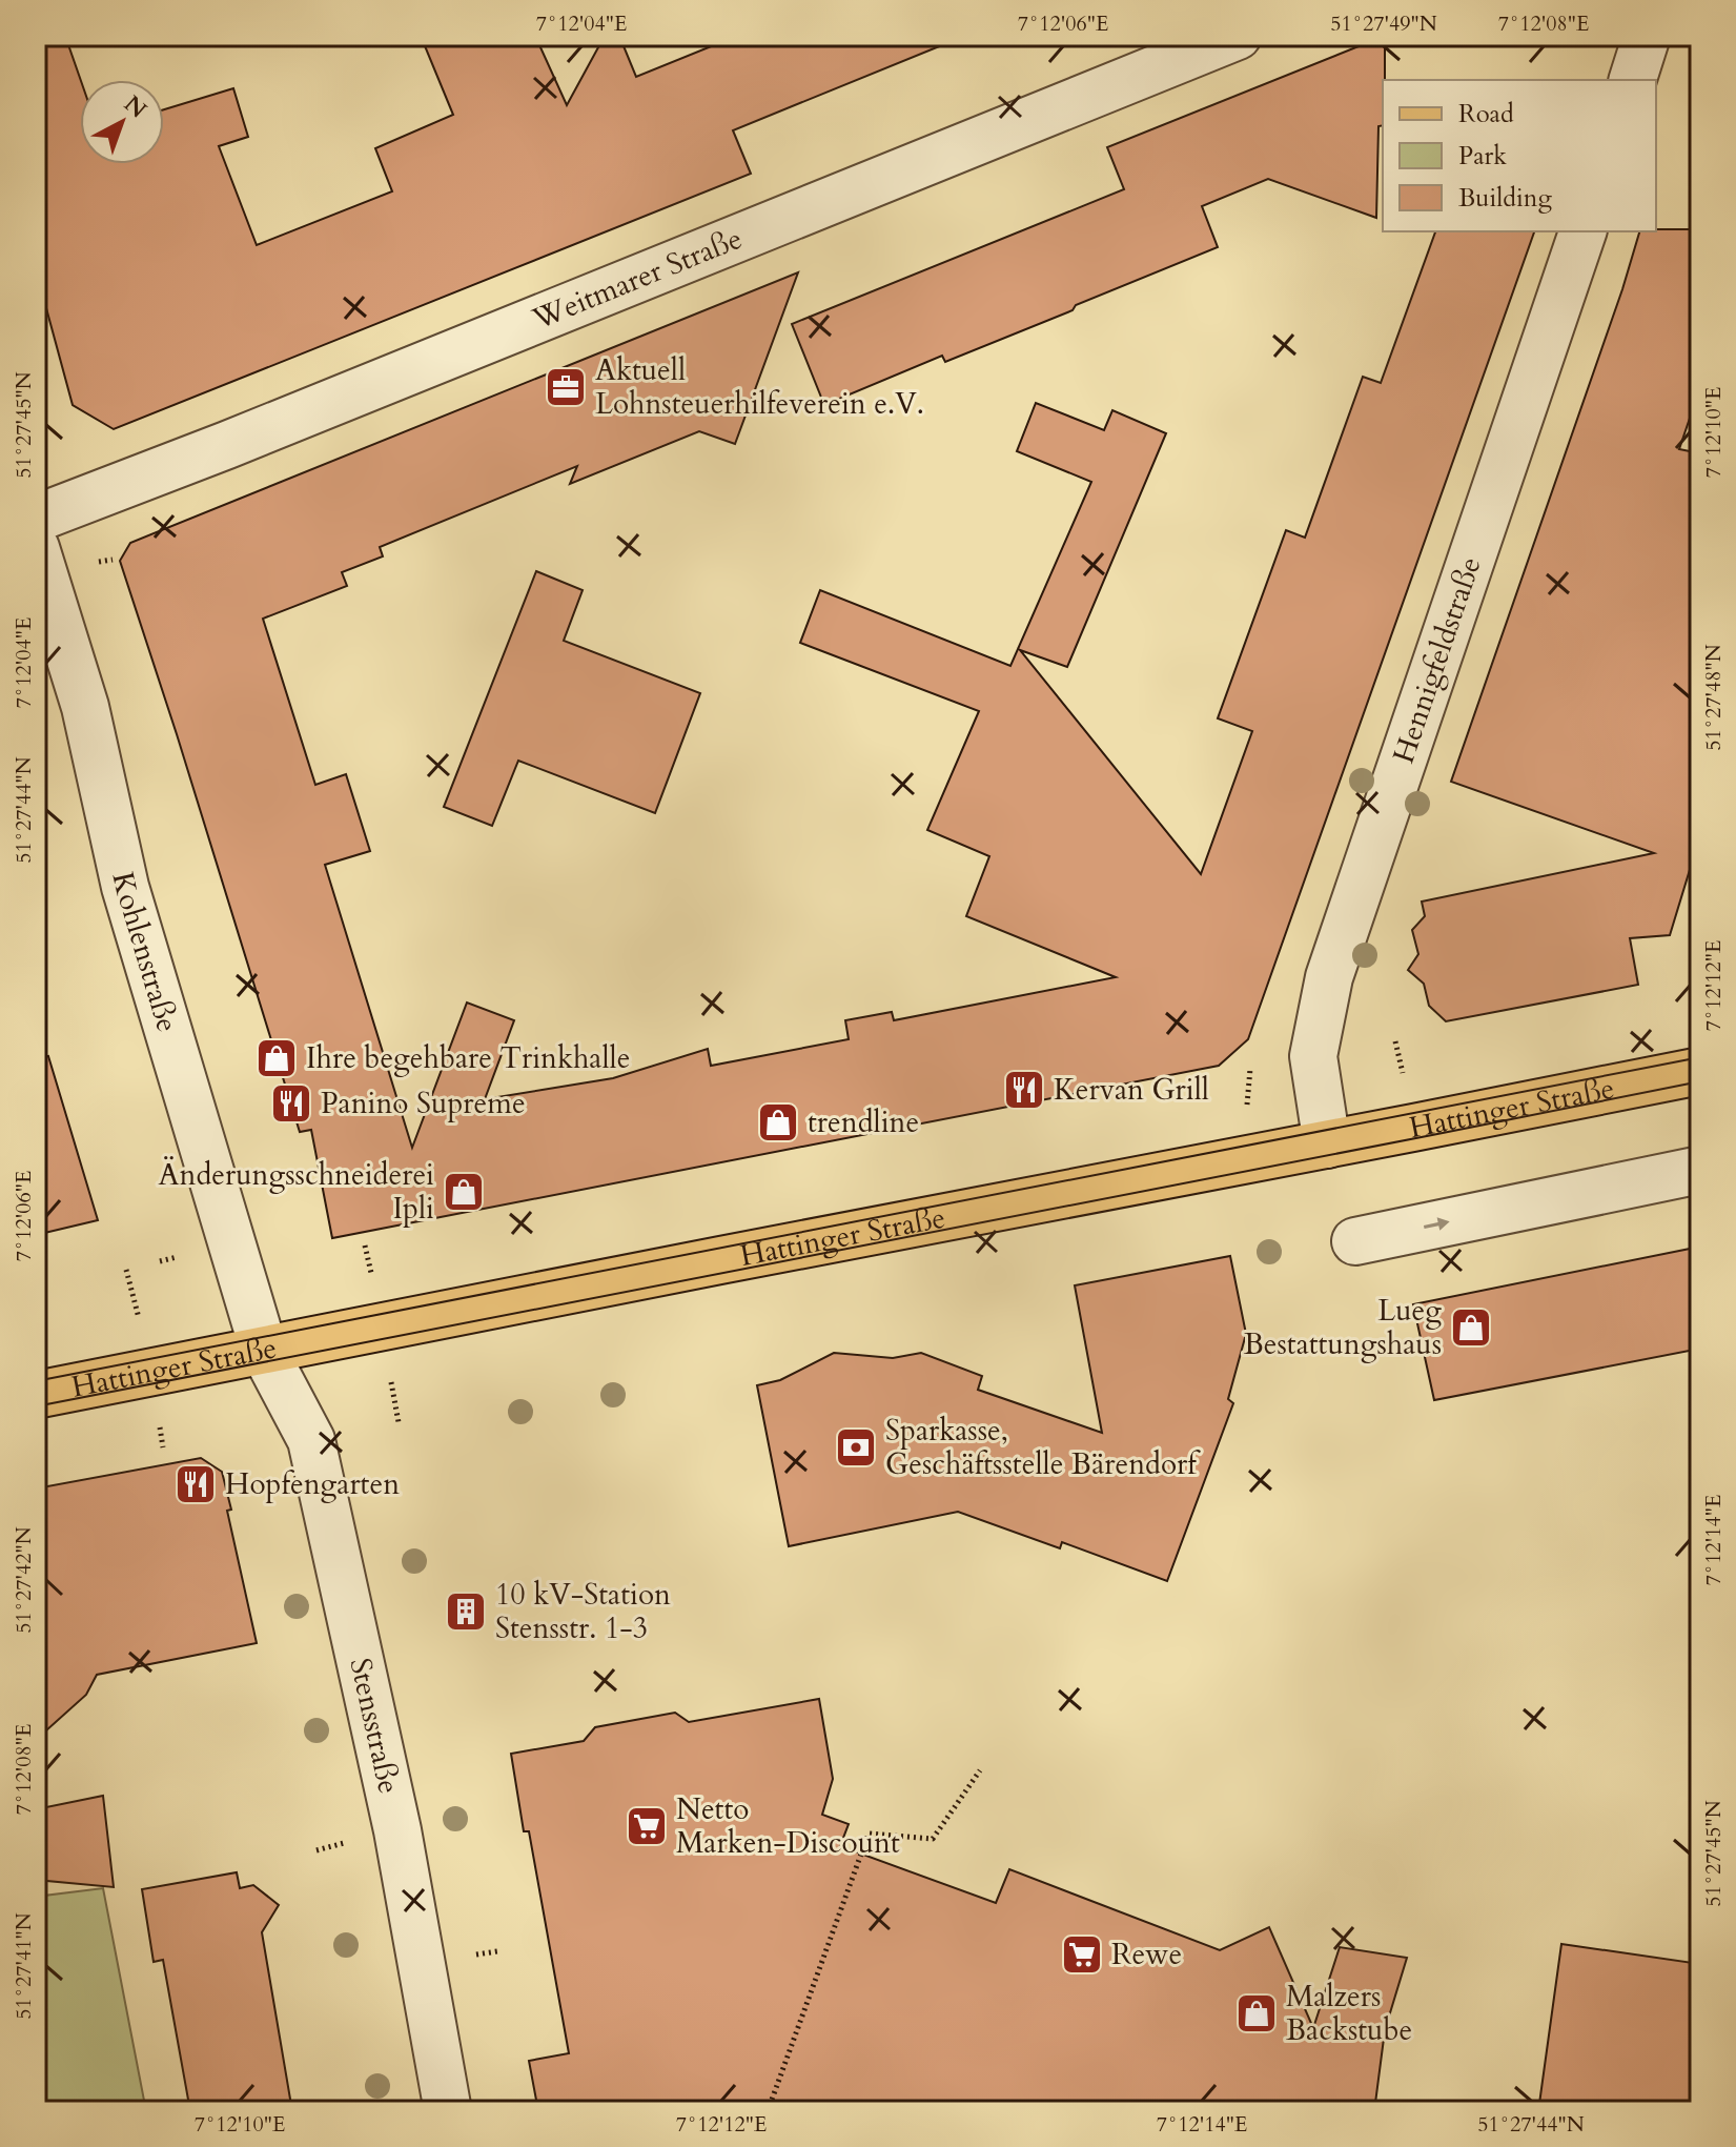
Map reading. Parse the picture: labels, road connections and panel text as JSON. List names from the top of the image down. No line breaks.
{"streets":{"main road":["Hattinger Straße"],"street":["Weitmarer Straße","Hennigfeldstraße","Kohlenstraße","Stensstraße"]},"crossings":[["Hennigfeldstraße","Hattinger Straße"],["Kohlenstraße","Hattinger Straße"],["Kohlenstraße","Stensstraße"],["Hattinger Straße","Stensstraße"]],"places":{"office":["Aktuell Lohnsteuerhilfeverein e.V."],"shop":["Ihre begehbare Trinkhalle","trendline","Änderungsschneiderei Ipli","Lueg Bestattungshaus","Malzers Backstube"],"restaurant":["Kervan Grill","Panino Supreme","Hopfengarten"],"bank":["Sparkasse, Geschäftsstelle Bärendorf"],"building":["10 kV-Station Stensstr. 1-3"],"supermarket":["Netto Marken-Discount","Rewe"]},"legend":["Road","Park","Building"],"north":"top right","coordinates":["7°12'04\"E","7°12'06\"E","51°27'49\"N","7°12'08\"E","51°27'45\"N","7°12'10\"E","51°27'48\"N","51°27'44\"N","7°12'12\"E","7°12'14\"E","51°27'42\"N","51°27'41\"N"]}
